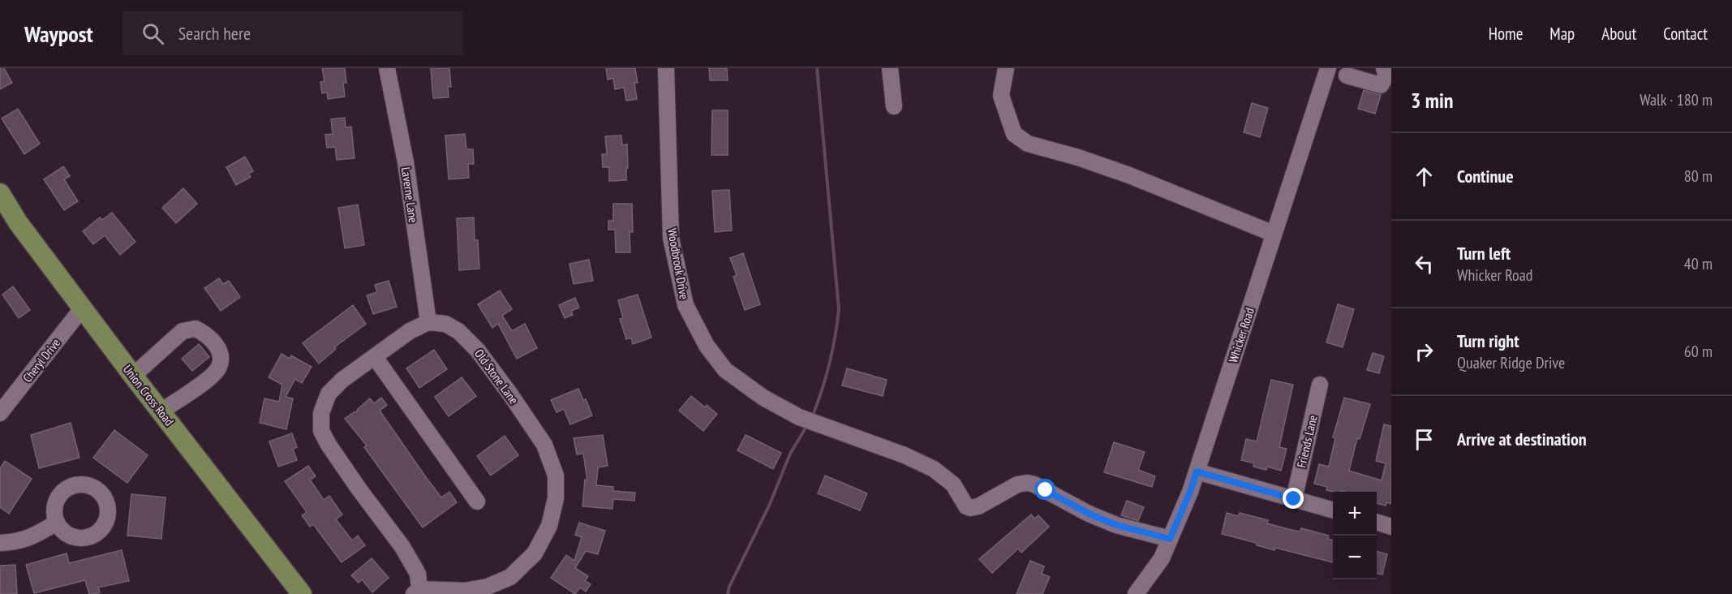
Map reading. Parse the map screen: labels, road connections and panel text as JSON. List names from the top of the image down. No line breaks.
{"streets":{"main road":["Union Cross Road"],"street":["Laverne Lane","Woodbrook Drive","Whicker Road","Cheryl Drive","Old Stone Lane","Friends Lane"]},"crossings":[["Laverne Lane","Old Stone Lane"],["Woodbrook Drive","Whicker Road"],["Cheryl Drive","Union Cross Road"]],"page":{"header":"Waypost","search":"Search here","nav":["Home","Map","About","Contact"],"heading":["3 min","Walk · 180 m"],"list":[["Continue","80 m"],["Turn left","Whicker Road","40 m"],["Turn right","Quaker Ridge Drive","60 m"],"Arrive at destination"],"map_buttons":["+","−"]}}
